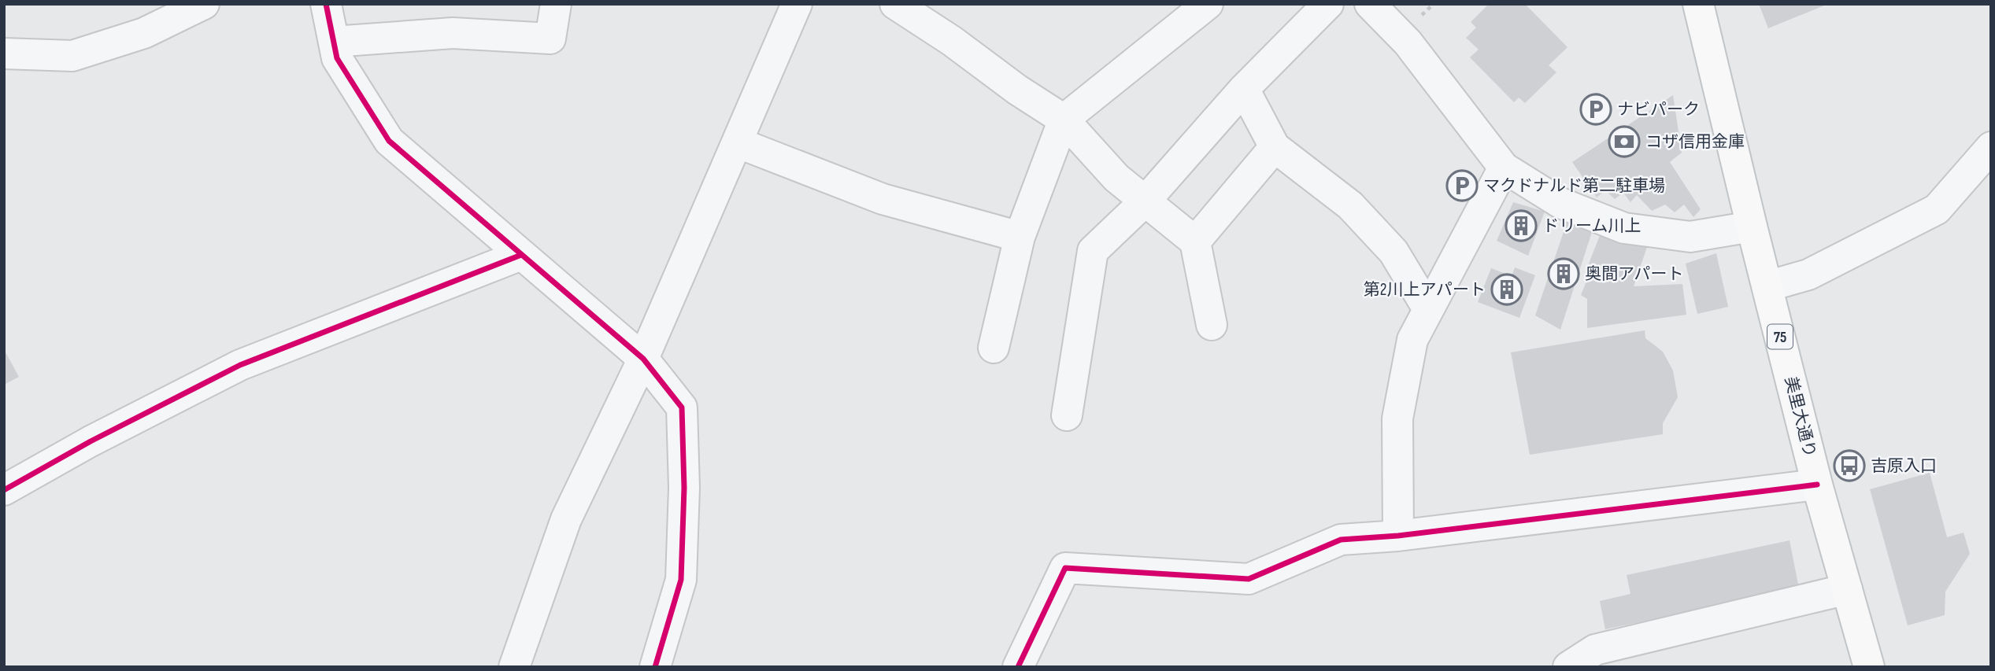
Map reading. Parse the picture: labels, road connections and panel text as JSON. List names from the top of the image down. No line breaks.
{"streets":{"main road":["75","美里大通り"]},"places":{"parking":["ナビパーク","マクドナルド第二駐車場"],"bank":["コザ信用金庫"],"building":["ドリーム川上","奥間アパート","第2川上アパート"],"bus stop":["吉原入口"]}}
